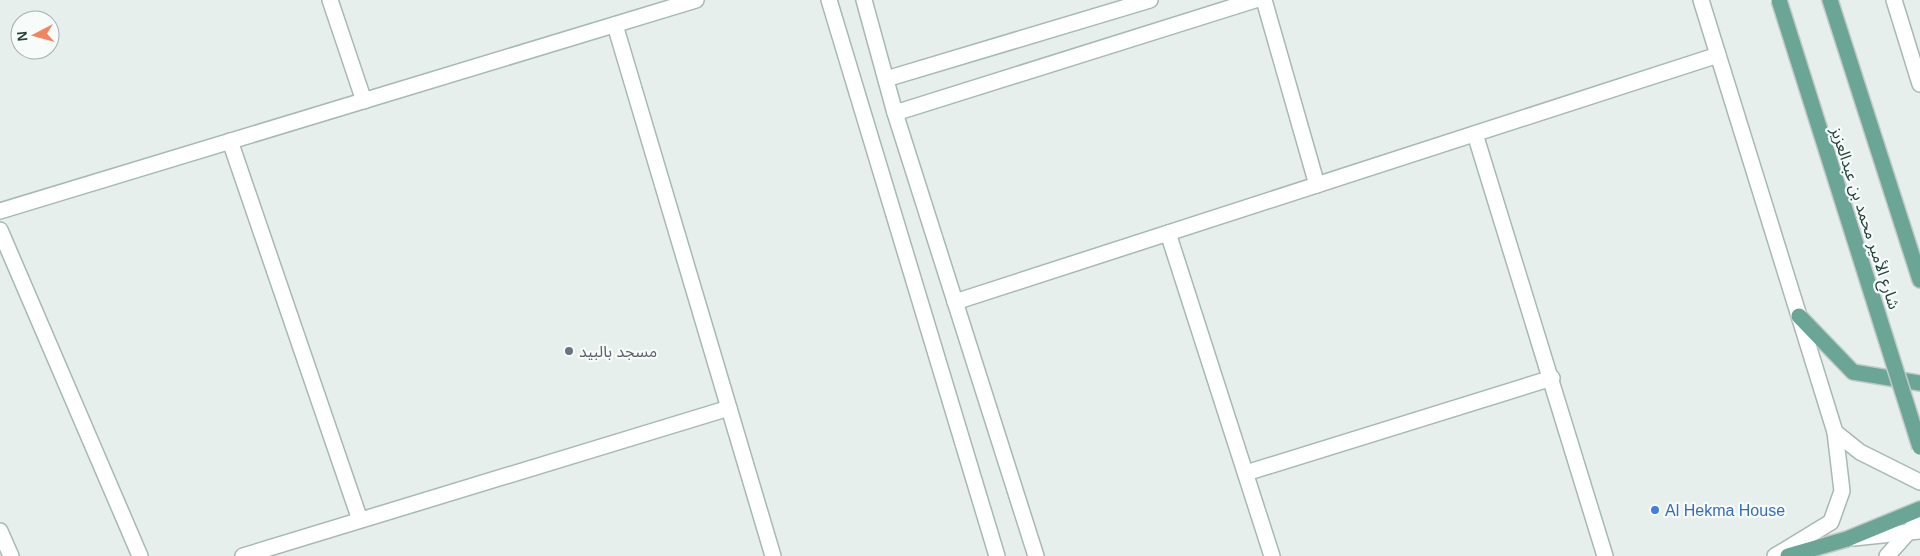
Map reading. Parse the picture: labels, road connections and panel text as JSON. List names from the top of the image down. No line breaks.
{"streets":{"main road":["شارع الأمير محمد بن عبدالعزيز"]},"places":["مسجد بالبيد","Al Hekma House"],"north":"left"}
